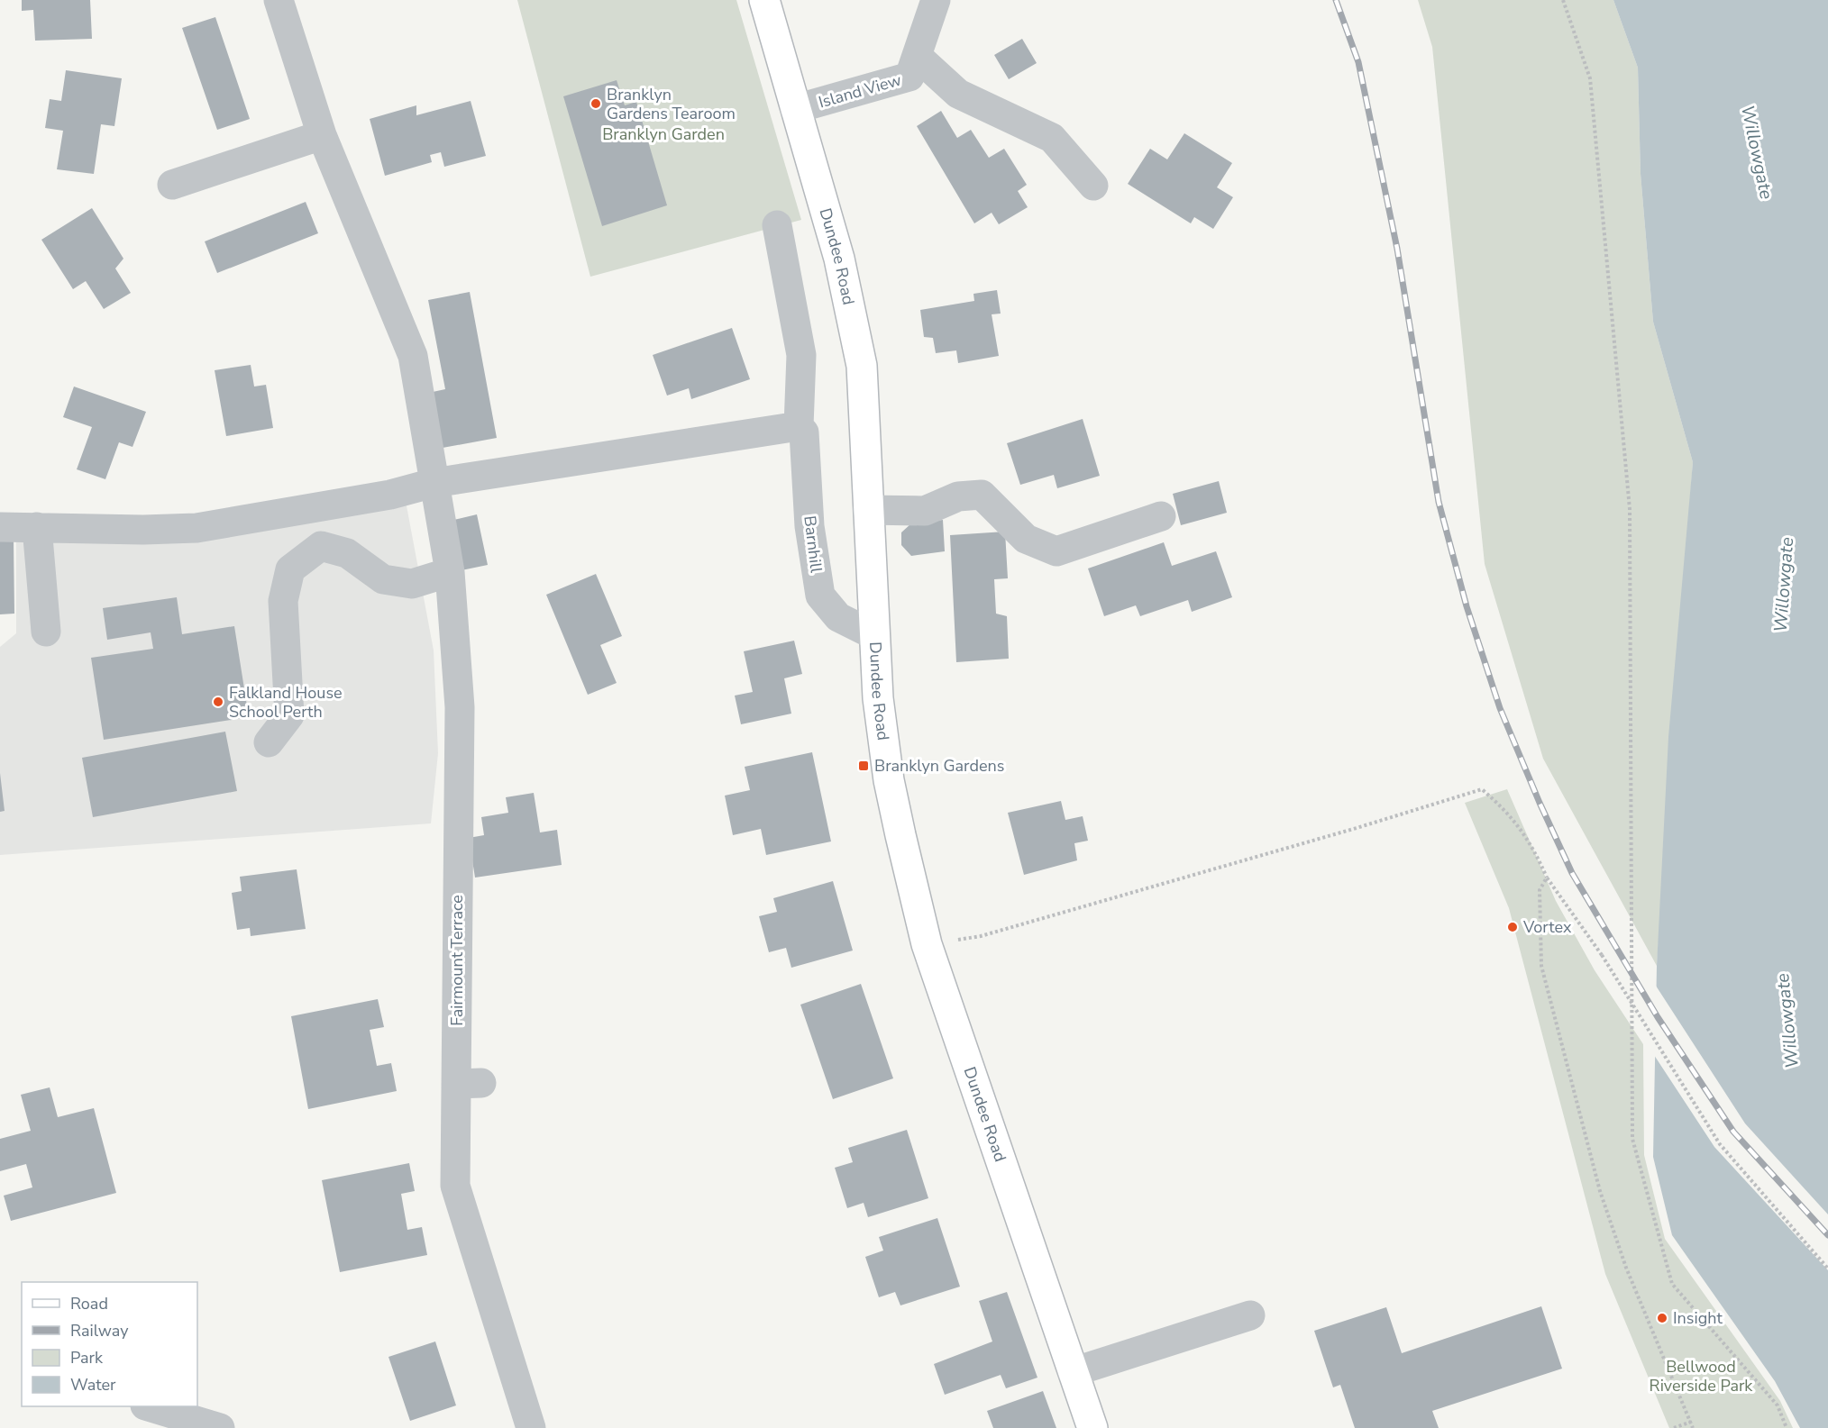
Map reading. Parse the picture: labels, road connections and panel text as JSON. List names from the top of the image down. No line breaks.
{"streets":{"main road":["Dundee Road"],"street":["Island View","Barnhill","Fairmount Terrace"]},"crossings":[["Island View","Dundee Road"],["Dundee Road","Barnhill"]],"water":["Willowgate"],"parks":["Branklyn Garden","Bellwood Riverside Park"],"places":{"other":["Branklyn Gardens Tearoom","Falkland House School Perth","Vortex","Insight"],"transit":["Branklyn Gardens"]},"legend":["Road","Railway","Park","Water"]}
